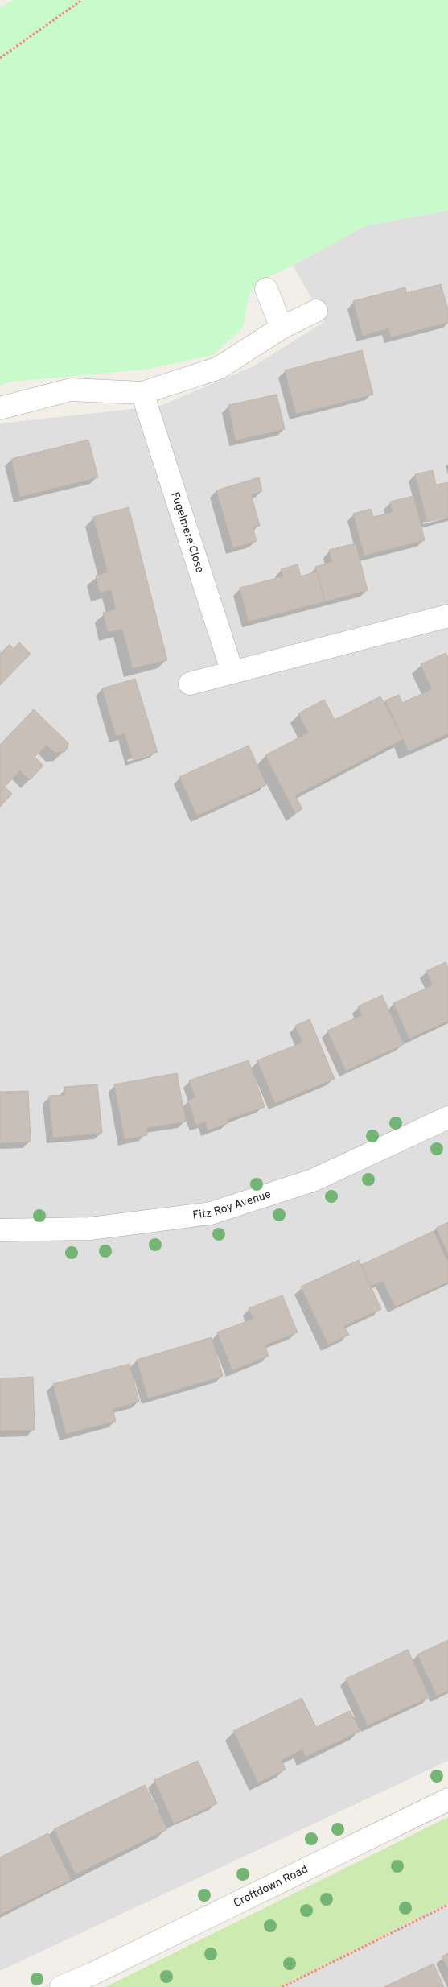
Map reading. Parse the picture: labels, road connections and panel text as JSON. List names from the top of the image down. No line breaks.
{"streets":{"street":["Fugelmere Close","Fitz Roy Avenue","Croftdown Road"]}}
